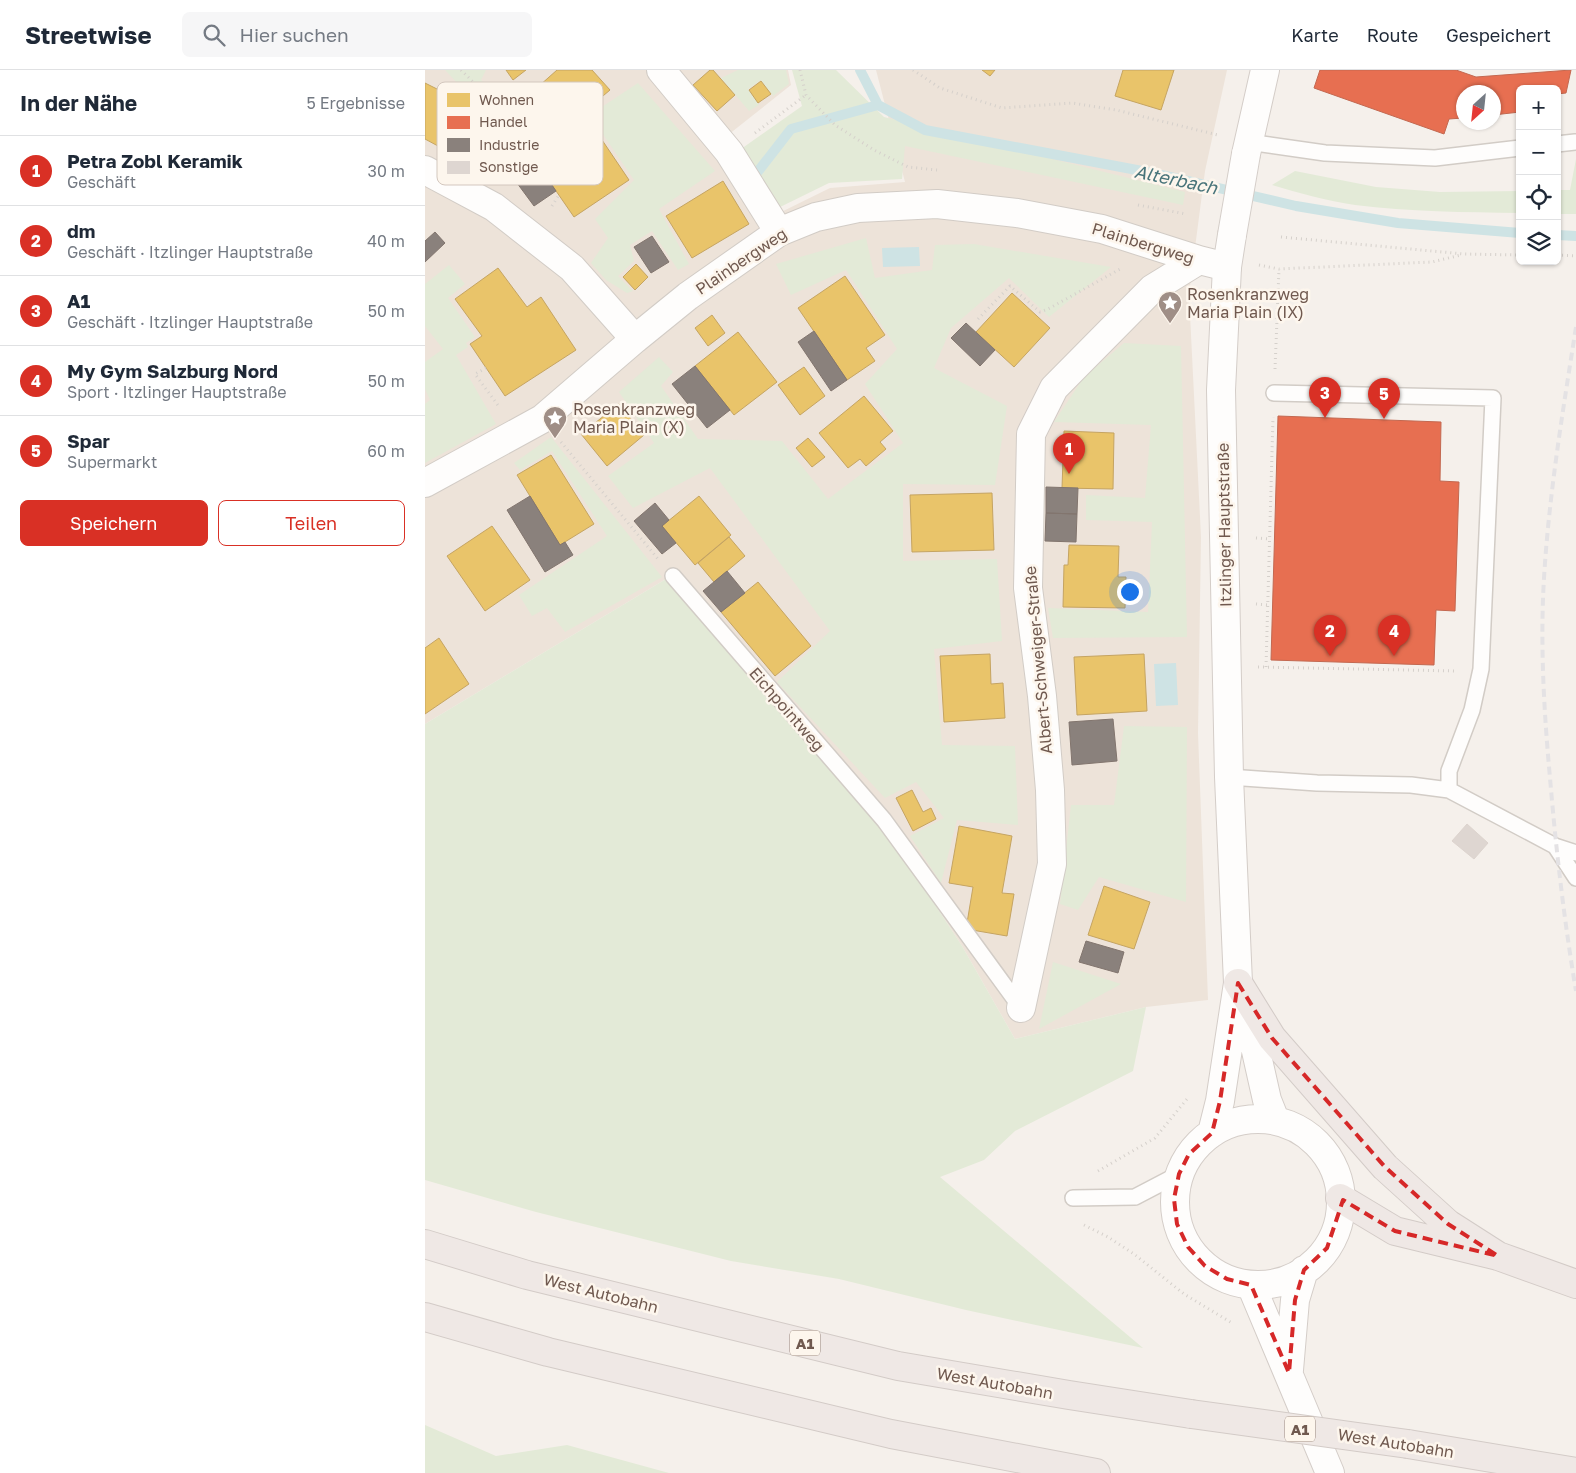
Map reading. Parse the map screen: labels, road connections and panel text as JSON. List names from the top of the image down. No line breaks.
{"streets":{"highway":["West Autobahn","A1"],"street":["Plainbergweg","Itzlinger Hauptstraße","Albert-Schweiger-Straße"],"lane":["Eichpointweg"]},"crossings":[["Plainbergweg","Itzlinger Hauptstraße"],["Plainbergweg","Albert-Schweiger-Straße"],["Albert-Schweiger-Straße","Eichpointweg"]],"water":["Alterbach"],"places":{"place":["Rosenkranzweg Maria Plain (IX)","Rosenkranzweg Maria Plain (X)"]},"legend":["Wohnen","Handel","Industrie","Sonstige"],"north":"bottom left","page":{"header":"Streetwise","search":"Hier suchen","nav":["Karte","Route","Gespeichert"],"heading":["In der Nähe","5 Ergebnisse"],"map_buttons":["+","−"],"list":[{"mark":"1","name":"Petra Zobl Keramik","note":"Geschäft","value":"30 m"},{"mark":"2","name":"dm","note":"Geschäft · Itzlinger Hauptstraße","value":"40 m"},{"mark":"3","name":"A1","note":"Geschäft · Itzlinger Hauptstraße","value":"50 m"},{"mark":"4","name":"My Gym Salzburg Nord","note":"Sport · Itzlinger Hauptstraße","value":"50 m"},{"mark":"5","name":"Spar","note":"Supermarkt","value":"60 m"}],"pins":["3","5","1","2","4"],"buttons":["Speichern","Teilen"]}}
